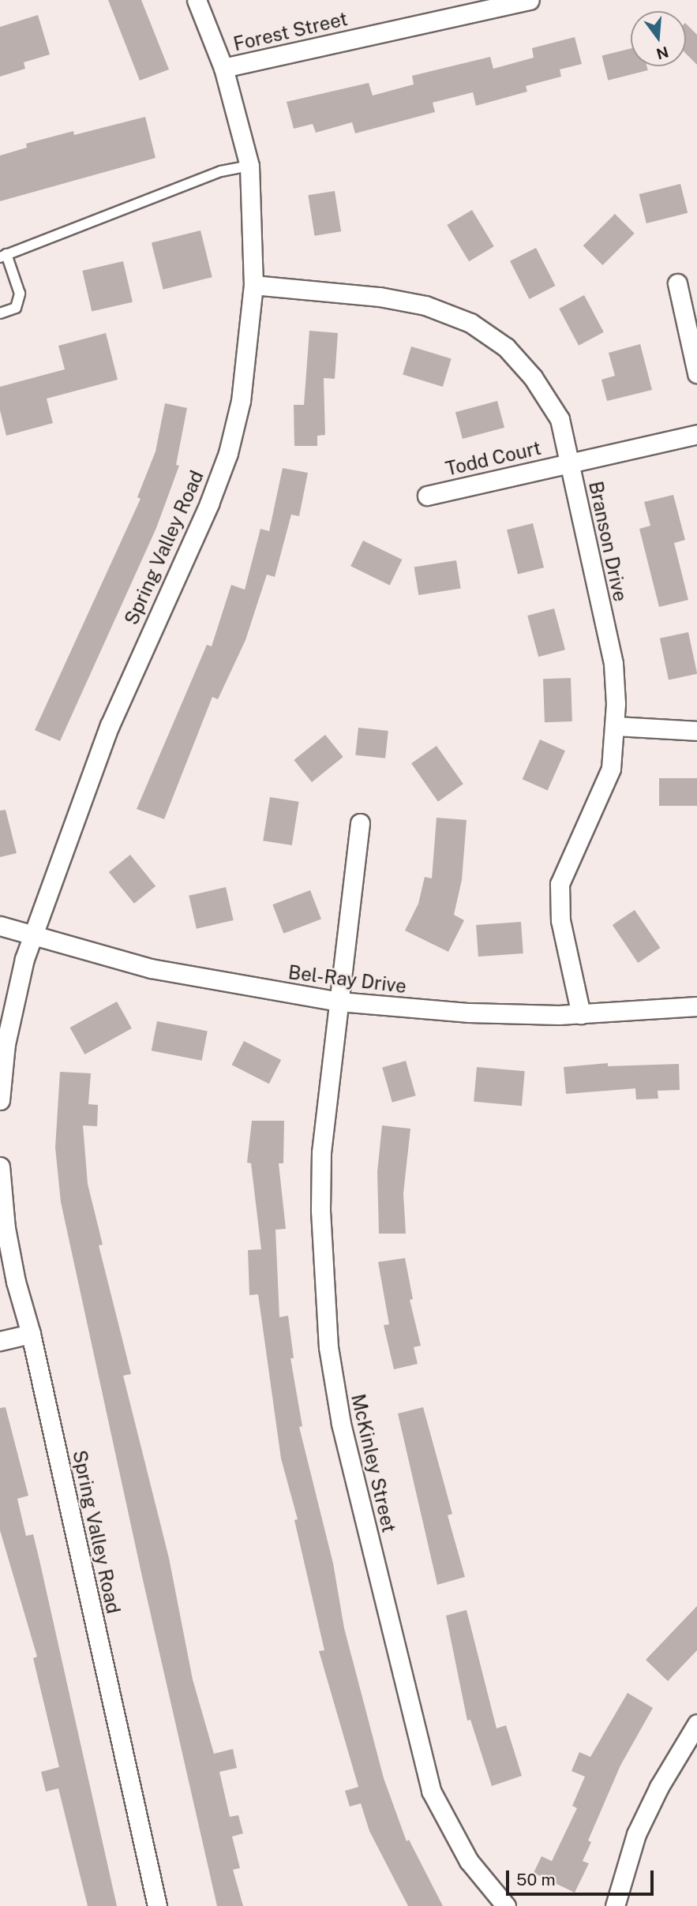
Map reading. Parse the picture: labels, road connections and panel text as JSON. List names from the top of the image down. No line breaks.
{"streets":{"street":["Forest Street","Todd Court","Branson Drive","Spring Valley Road","Bel-Ray Drive","McKinley Street"]},"crossings":[["Forest Street","Spring Valley Road"],["Todd Court","Branson Drive"],["Branson Drive","Spring Valley Road"],["Branson Drive","Bel-Ray Drive"],["Spring Valley Road","Bel-Ray Drive"],["Bel-Ray Drive","McKinley Street"]],"scale_bar":"50 m","north":"bottom"}
